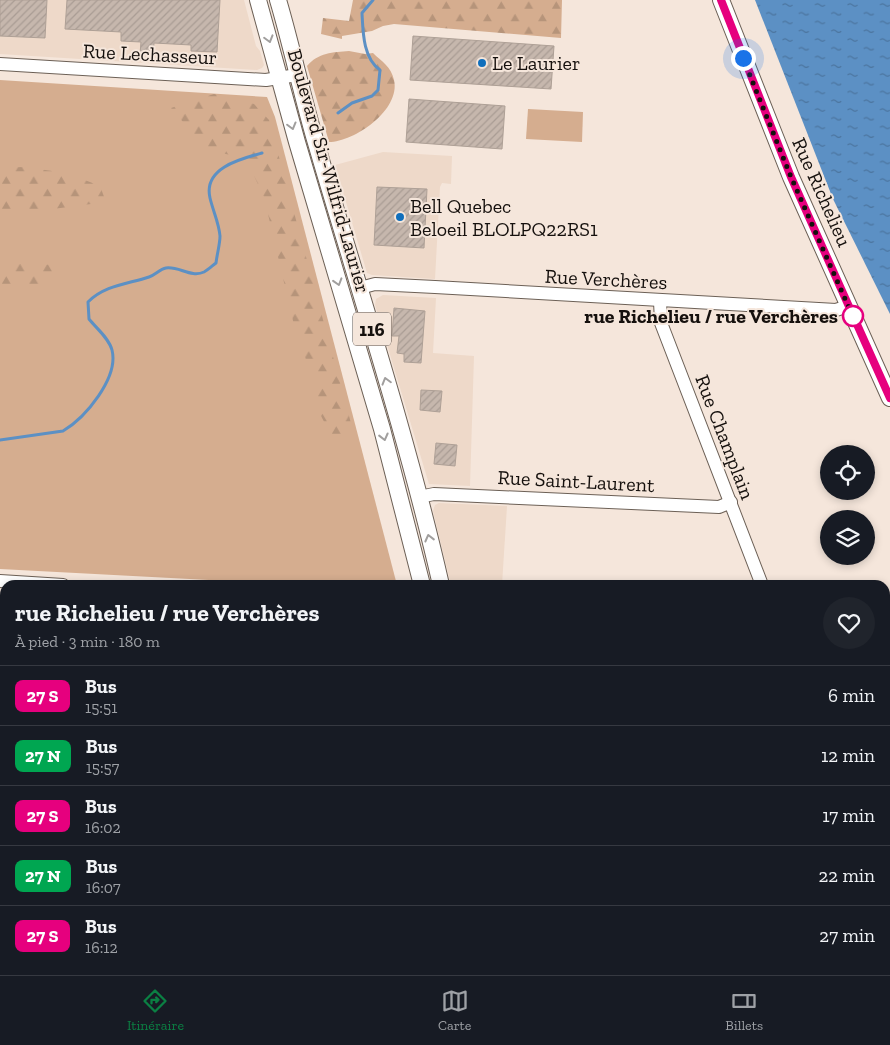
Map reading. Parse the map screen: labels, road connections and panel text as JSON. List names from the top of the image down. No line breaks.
{"streets":{"main road":["Boulevard Sir-Wilfrid-Laurier","Rue Richelieu","116"],"street":["Rue Lechasseur","Rue Verchères","Rue Champlain","Rue Saint-Laurent"]},"crossings":[["Rue Lechasseur","Boulevard Sir-Wilfrid-Laurier"],["Boulevard Sir-Wilfrid-Laurier","Rue Verchères"],["Boulevard Sir-Wilfrid-Laurier","Rue Saint-Laurent"],["Rue Richelieu","Rue Verchères"],["Rue Verchères","Rue Champlain"],["Rue Champlain","Rue Saint-Laurent"]],"places":["Le Laurier","Bell Quebec Beloeil BLOLPQ22RS1","rue Richelieu / rue Verchères"],"page":{"heading":["rue Richelieu / rue Verchères","À pied · 3 min · 180 m"],"list":[{"mark":"27 S","name":"Bus","note":"15:51","value":"6 min"},{"mark":"27 N","name":"Bus","note":"15:57","value":"12 min"},{"mark":"27 S","name":"Bus","note":"16:02","value":"17 min"},{"mark":"27 N","name":"Bus","note":"16:07","value":"22 min"},{"mark":"27 S","name":"Bus","note":"16:12","value":"27 min"}],"tabs":["Itinéraire","Carte","Billets"]}}
